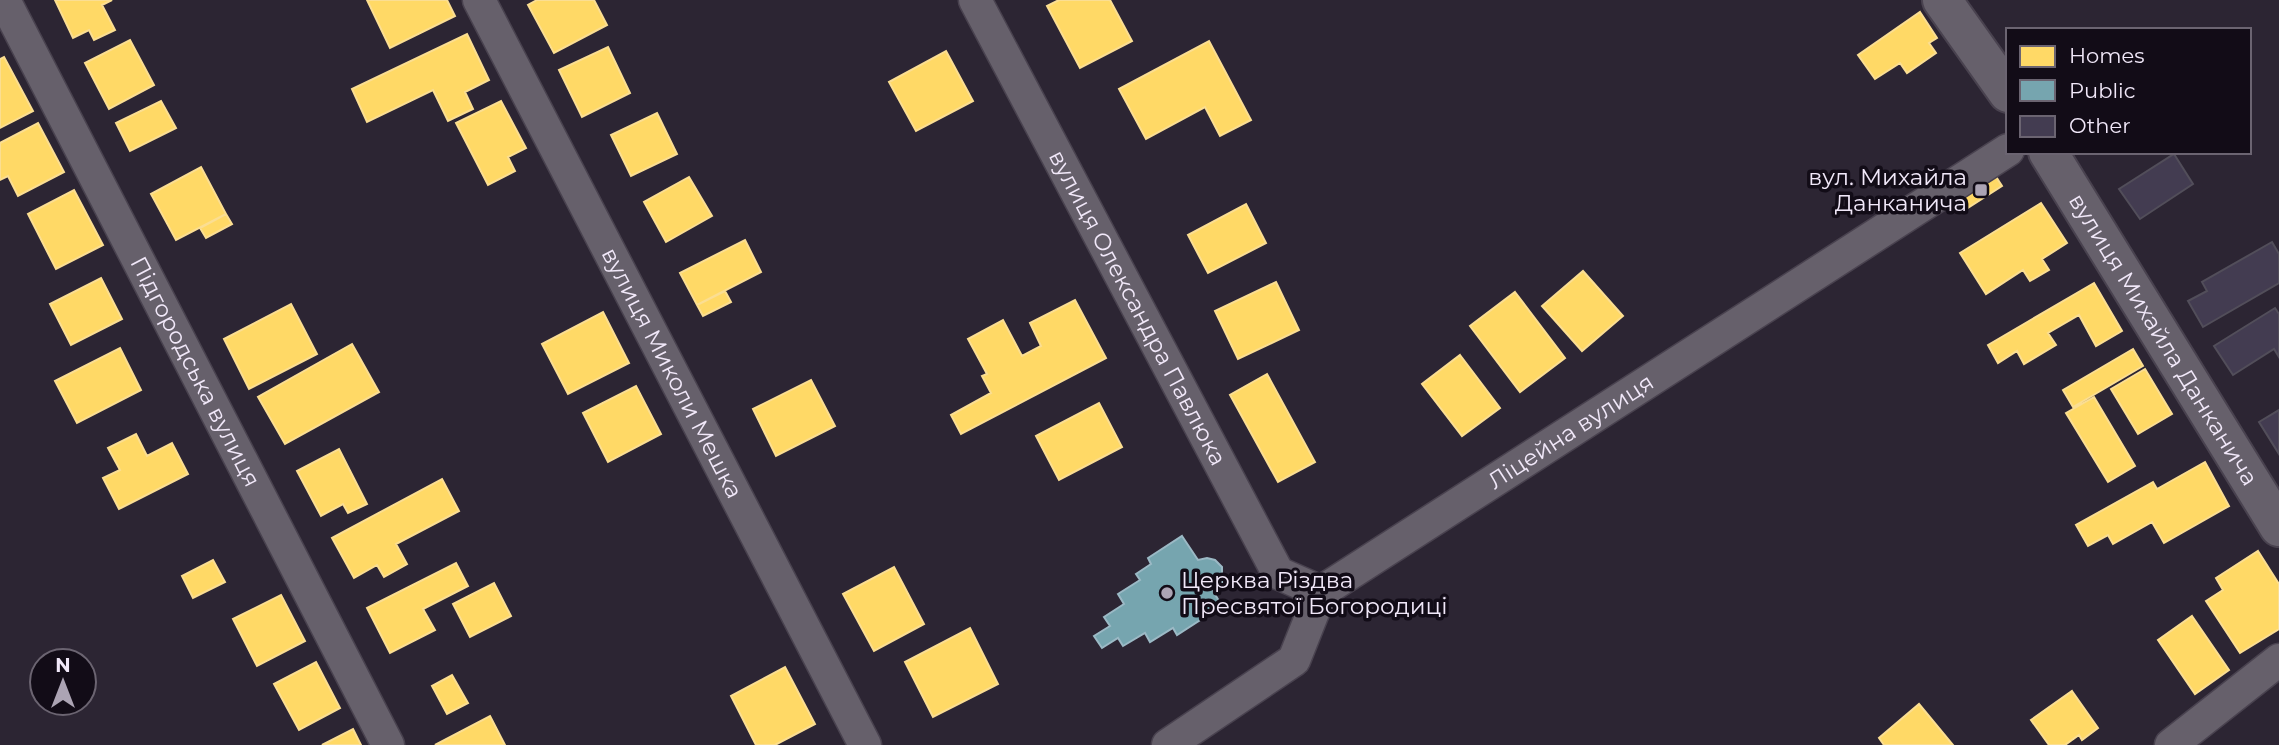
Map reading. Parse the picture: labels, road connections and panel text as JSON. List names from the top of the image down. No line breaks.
{"streets":{"street":["вулиця Олександра Павлюка","вулиця Михайла Данканича","Підгородська вулиця","вулиця Миколи Мешка","Ліцейна вулиця"]},"crossings":[["вулиця Олександра Павлюка","Ліцейна вулиця"]],"places":{"transit":["вул. Михайла Данканича"],"other":["Церква Різдва Пресвятої Богородиці"]},"legend":["Homes","Public","Other"],"north":"top"}
